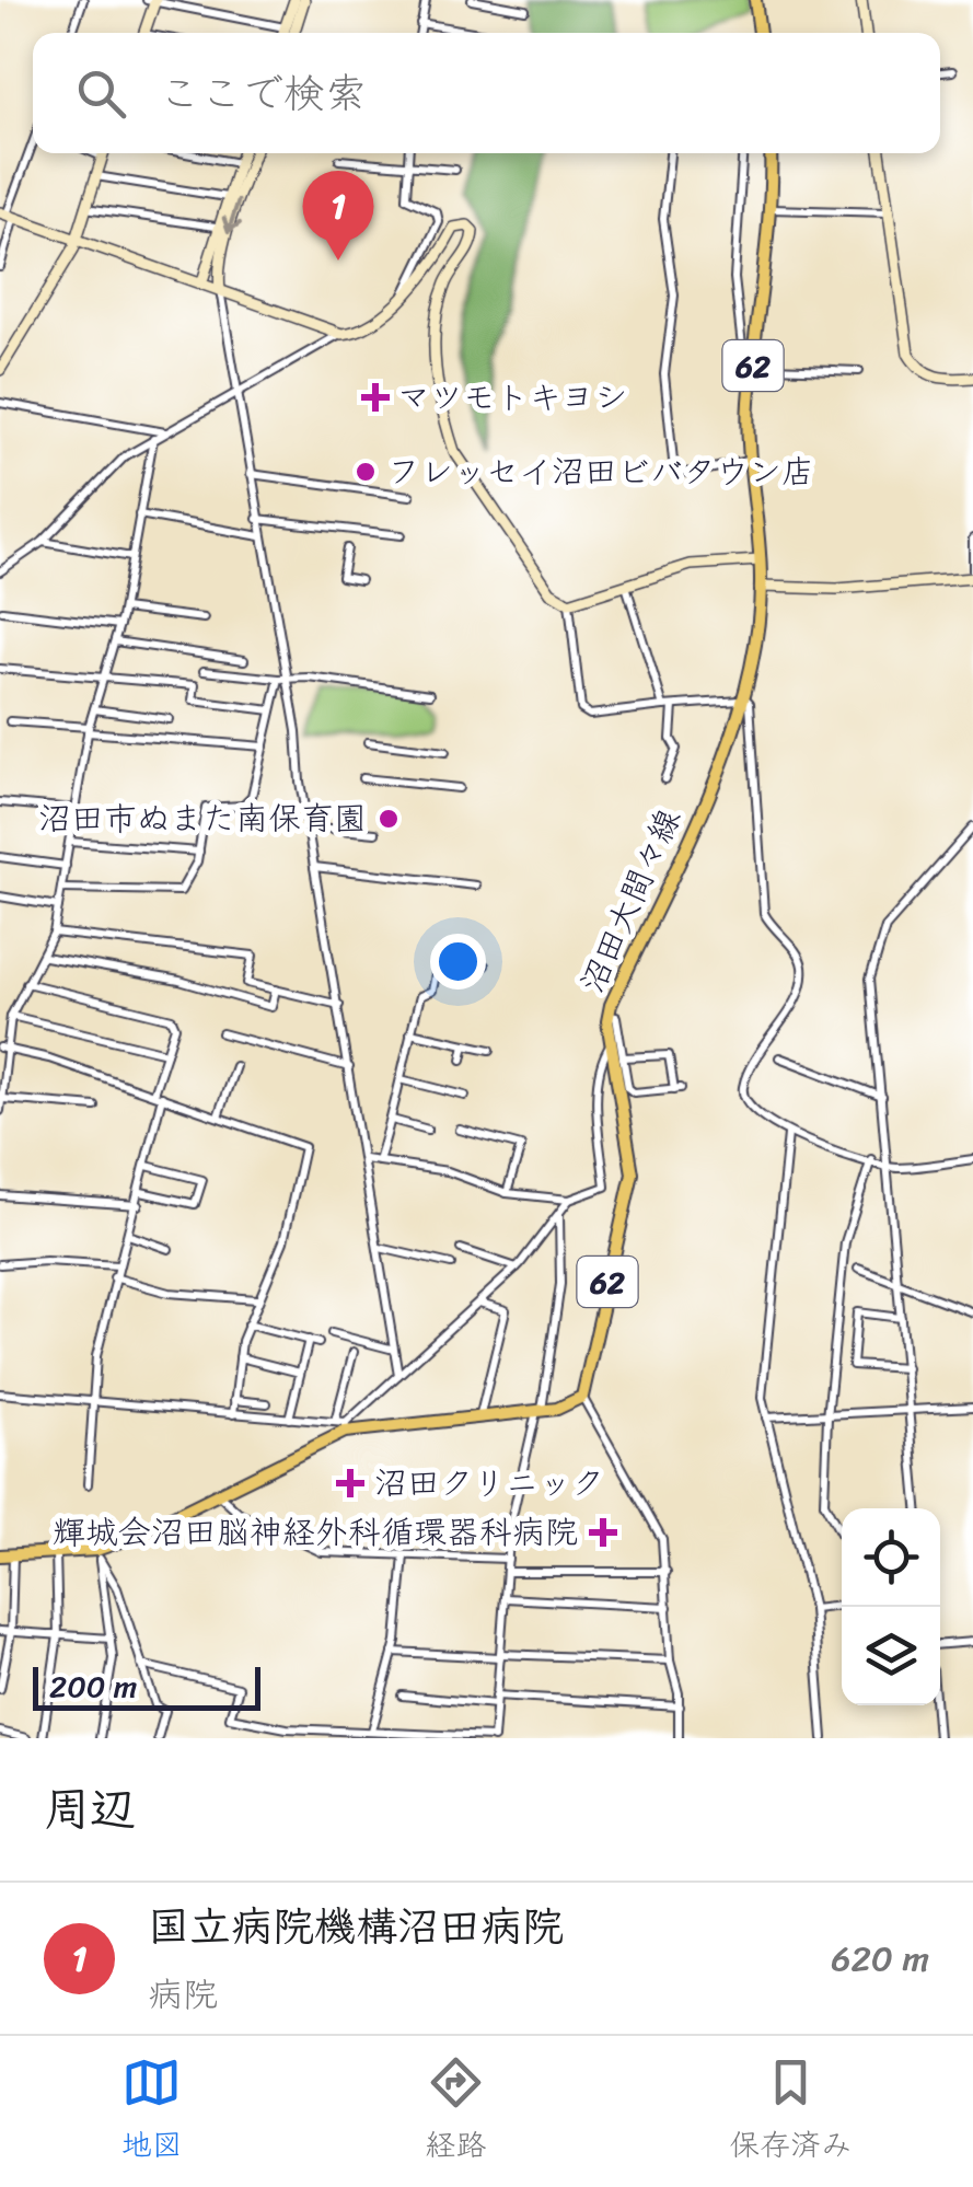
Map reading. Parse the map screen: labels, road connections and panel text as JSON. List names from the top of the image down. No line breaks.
{"streets":{"main road":["62","沼田大間々線"]},"places":{"health":["マツモトキヨシ","沼田クリニック","輝城会沼田脳神経外科循環器科病院"],"other":["フレッセイ沼田ビバタウン店","沼田市ぬまた南保育園"]},"scale_bar":"200 m","page":{"search":"ここで検索","pins":"1","scale":"200 m","heading":"周辺","list":[{"mark":"1","name":"国立病院機構沼田病院","note":"病院","value":"620 m"}],"nav":["地図","経路","保存済み"]}}
